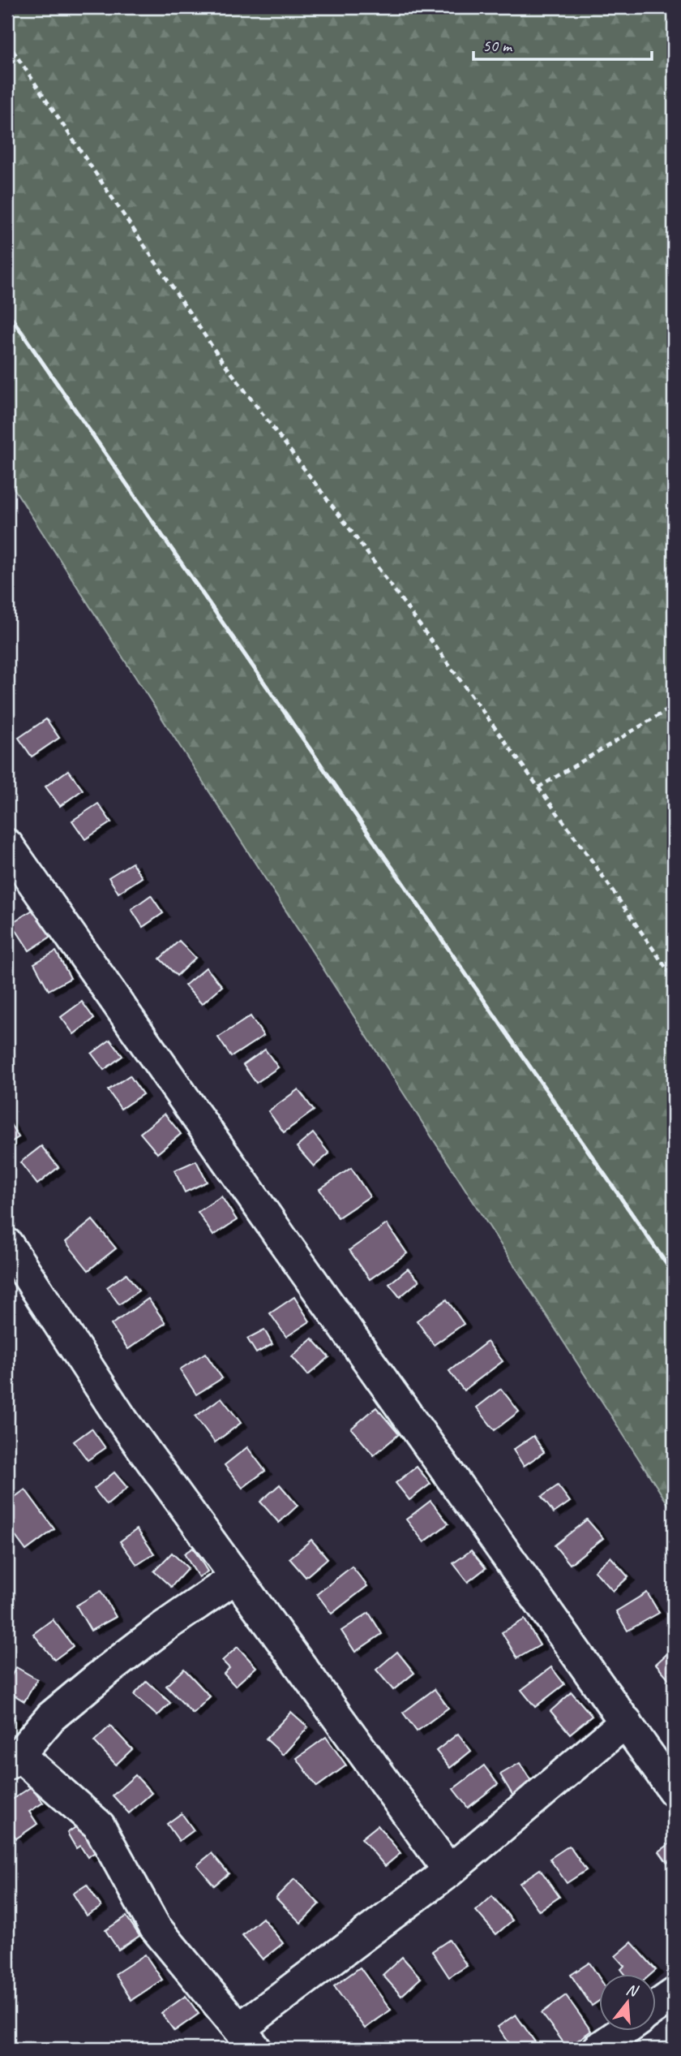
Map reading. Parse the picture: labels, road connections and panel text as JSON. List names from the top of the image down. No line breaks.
{"scale_bar":"50 m","north":"top"}
